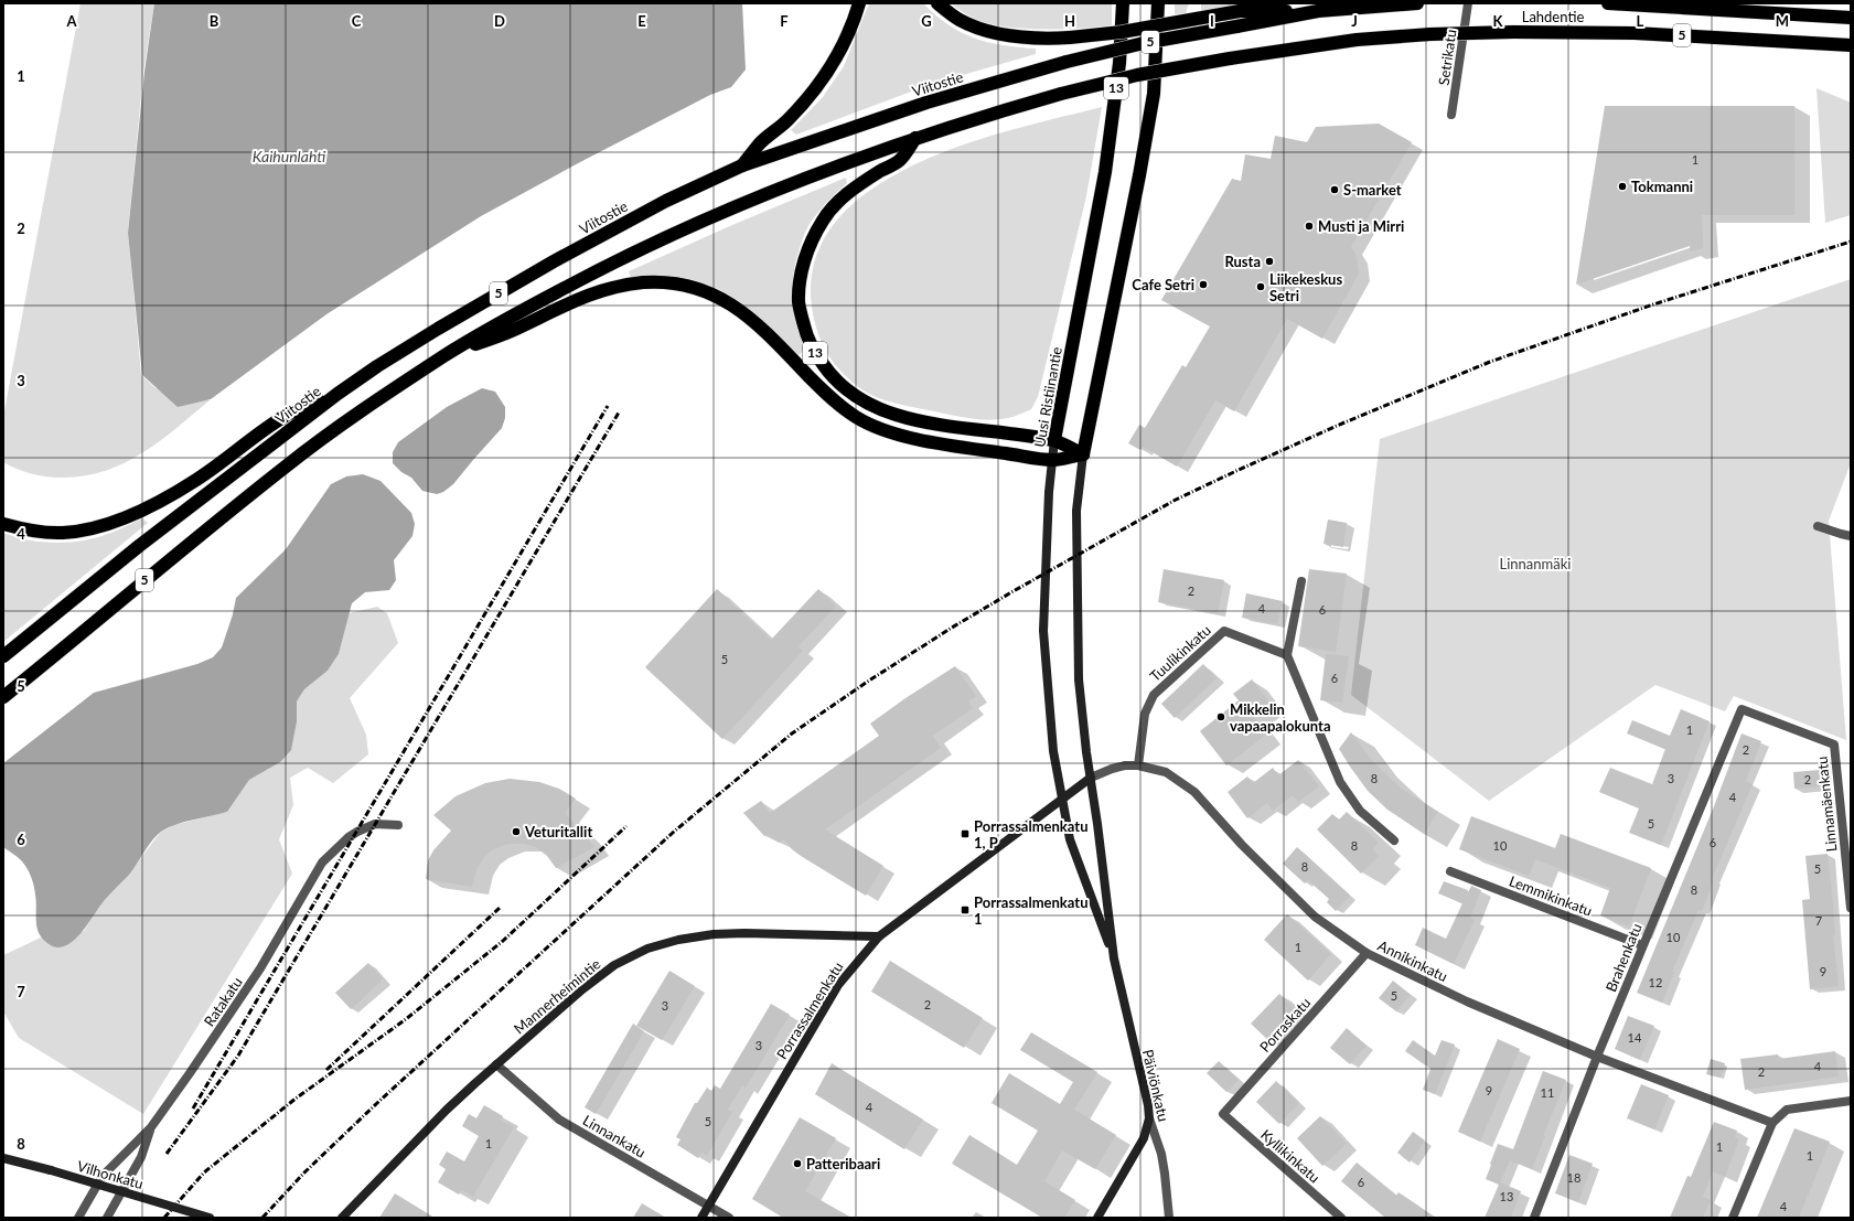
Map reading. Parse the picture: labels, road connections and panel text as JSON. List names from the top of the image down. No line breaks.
{"streets":{"highway":["Lahdentie","5","Viitostie","13","Uusi Ristiinantie"],"street":["Setrikatu","Tuulikinkatu","Linnamäenkatu","Lemmikinkatu","Brahenkatu","Annikinkatu","Mannerheimintie","Ratakatu","Porrassalmenkatu","Porraskatu","Päiviönkatu","Linnankatu","Kyllikinkatu","Vilhonkatu"]},"crossings":[["Lahdentie","5"],["Lahdentie","13"],["5","Viitostie"],["5","13"],["13","Uusi Ristiinantie"],["Uusi Ristiinantie","Porrassalmenkatu"],["Uusi Ristiinantie","Päiviönkatu"],["Tuulikinkatu","Annikinkatu"],["Linnamäenkatu","Brahenkatu"],["Lemmikinkatu","Brahenkatu"],["Brahenkatu","Annikinkatu"],["Annikinkatu","Porrassalmenkatu"],["Annikinkatu","Porraskatu"],["Annikinkatu","Päiviönkatu"],["Mannerheimintie","Porrassalmenkatu"],["Mannerheimintie","Linnankatu"],["Porrassalmenkatu","Päiviönkatu"],["Porrassalmenkatu","Linnankatu"],["Porraskatu","Kyllikinkatu"]],"water":["Kaihunlahti"],"parks":["Linnanmäki"],"places":{"other":["Tokmanni","S-market","Musti ja Mirri","Rusta","Cafe Setri","Liikekeskus Setri","Mikkelin vapaapalokunta","Veturitallit","Patteribaari"],"transit":["Porrassalmenkatu 1, P","Porrassalmenkatu 1"]},"house_numbers":["1","2","4","6","5","6","1","2","8","3","2","4","5","6","8","10","8","5","8","7","10","1","9","12","5","2","3","14","3","4","2","9","11","4","5","1","1","1","18","6","13","4"],"grid":{"columns":["A","B","C","D","E","F","G","H","I","J","K","L","M"],"rows":["1","2","3","4","5","6","7","8"]}}
